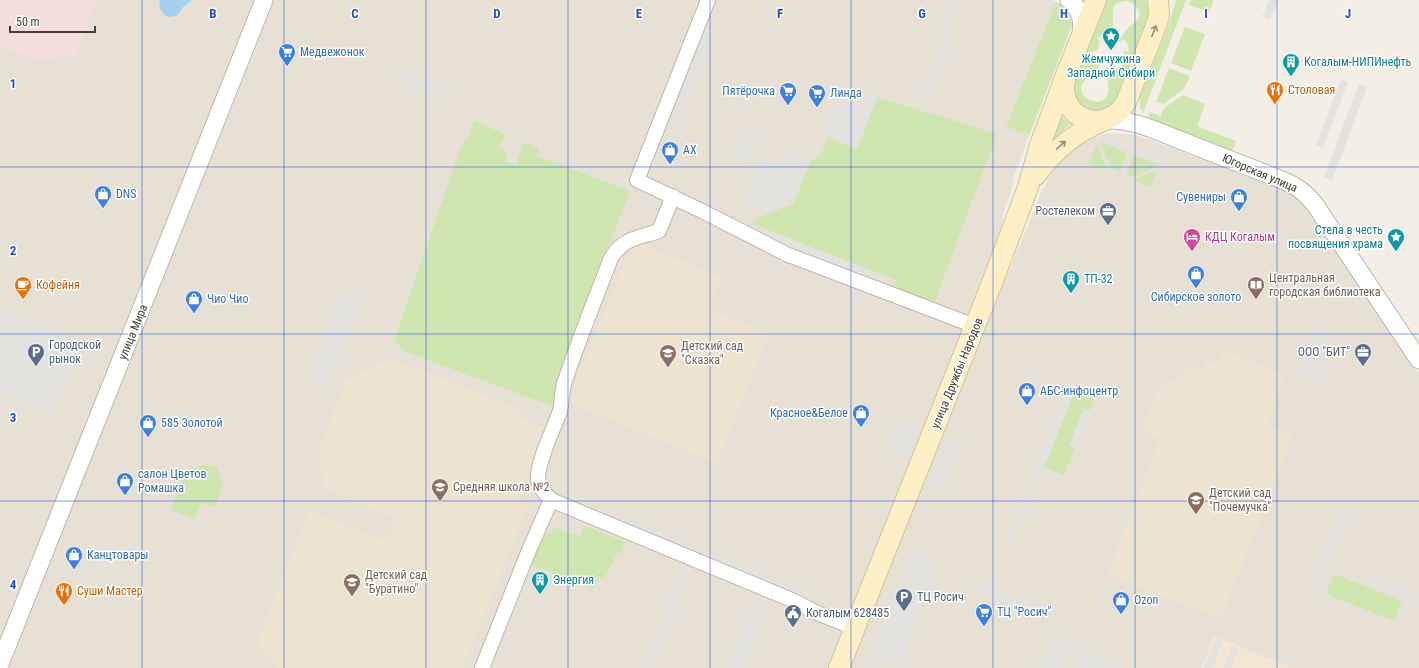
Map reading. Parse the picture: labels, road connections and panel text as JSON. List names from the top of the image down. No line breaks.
{"streets":{"main road":["улица Дружбы Народов"],"street":["Югорская улица","улица Мира"]},"places":{"place":["Жемчужина Западной Сибири","Стела в честь посвящения храма"],"supermarket":["Медвежонок","Пятёрочка","Линда","ТЦ \"Росич\""],"building":["Когалым-НИПИнефть","ТП-32","Энергия"],"restaurant":["Столовая","Суши Мастер"],"shop":["АХ","DNS","Сувениры","Сибирское золото","Чио Чио","АБС-инфоцентр","Красное&Белое","585 Золотой","салон Цветов Ромашка","Канцтовары","Ozon"],"office":["Ростелеком","ООО \"БИТ\""],"hotel":["КДЦ Когалым"],"cafe":["Кофейня"],"library":["Центральная городская библиотека"],"parking":["Городской рынок","ТЦ Росич"],"school or university":["Детский сад \"Сказка\"","Средняя школа №2","Детский сад \"Почемучка\"","Детский сад \"Буратино\""],"public building":["Когалым 628485"]},"scale_bar":"50 m","grid":{"columns":["B","C","D","E","F","G","H","I","J"],"rows":["1","2","3","4"]}}
